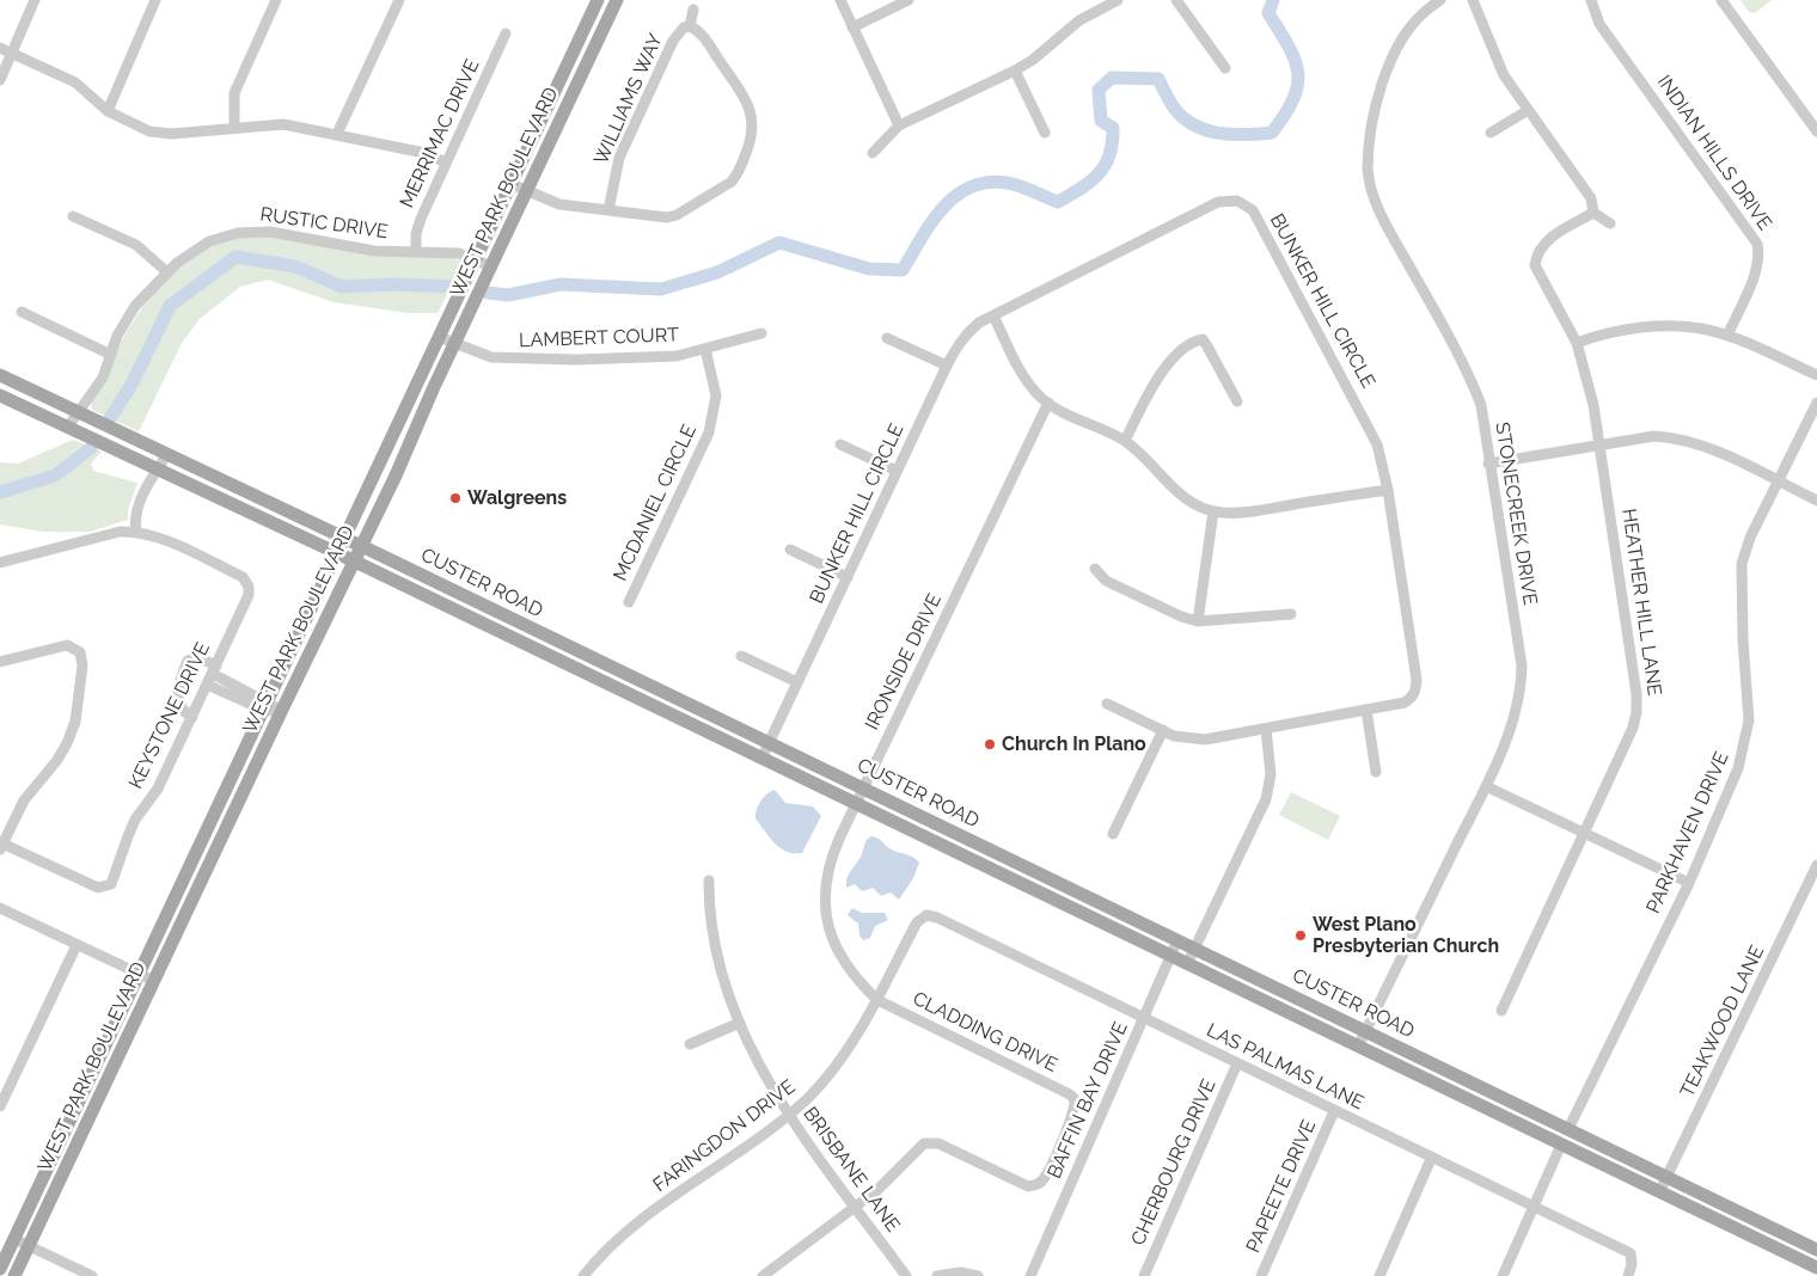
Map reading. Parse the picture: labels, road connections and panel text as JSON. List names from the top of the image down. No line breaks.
{"streets":{"main road":["WEST PARK BOULEVARD","CUSTER ROAD"],"street":["WILLIAMS WAY","MERRIMAC DRIVE","INDIAN HILLS DRIVE","RUSTIC DRIVE","BUNKER HILL CIRCLE","LAMBERT COURT","MCDANIEL CIRCLE","STONECREEK DRIVE","HEATHER HILL LANE","IRONSIDE DRIVE","KEYSTONE DRIVE","PARKHAVEN DRIVE","TEAKWOOD LANE","CLADDING DRIVE","LAS PALMAS LANE","BAFFIN BAY DRIVE","FARINGDON DRIVE","CHERBOURG DRIVE","BRISBANE LANE","PAPEETE DRIVE"]},"crossings":[["MERRIMAC DRIVE","RUSTIC DRIVE"],["WEST PARK BOULEVARD","RUSTIC DRIVE"],["WEST PARK BOULEVARD","LAMBERT COURT"],["WEST PARK BOULEVARD","CUSTER ROAD"],["RUSTIC DRIVE","CUSTER ROAD"],["BUNKER HILL CIRCLE","CUSTER ROAD"],["LAMBERT COURT","MCDANIEL CIRCLE"],["STONECREEK DRIVE","CUSTER ROAD"],["CUSTER ROAD","IRONSIDE DRIVE"],["CUSTER ROAD","PARKHAVEN DRIVE"],["CUSTER ROAD","TEAKWOOD LANE"],["CUSTER ROAD","BAFFIN BAY DRIVE"],["IRONSIDE DRIVE","CLADDING DRIVE"],["IRONSIDE DRIVE","FARINGDON DRIVE"],["CLADDING DRIVE","FARINGDON DRIVE"],["CLADDING DRIVE","BRISBANE LANE"],["LAS PALMAS LANE","BAFFIN BAY DRIVE"],["LAS PALMAS LANE","FARINGDON DRIVE"],["LAS PALMAS LANE","CHERBOURG DRIVE"],["LAS PALMAS LANE","PAPEETE DRIVE"],["FARINGDON DRIVE","BRISBANE LANE"]],"places":["Walgreens","Church In Plano","West Plano Presbyterian Church"]}
